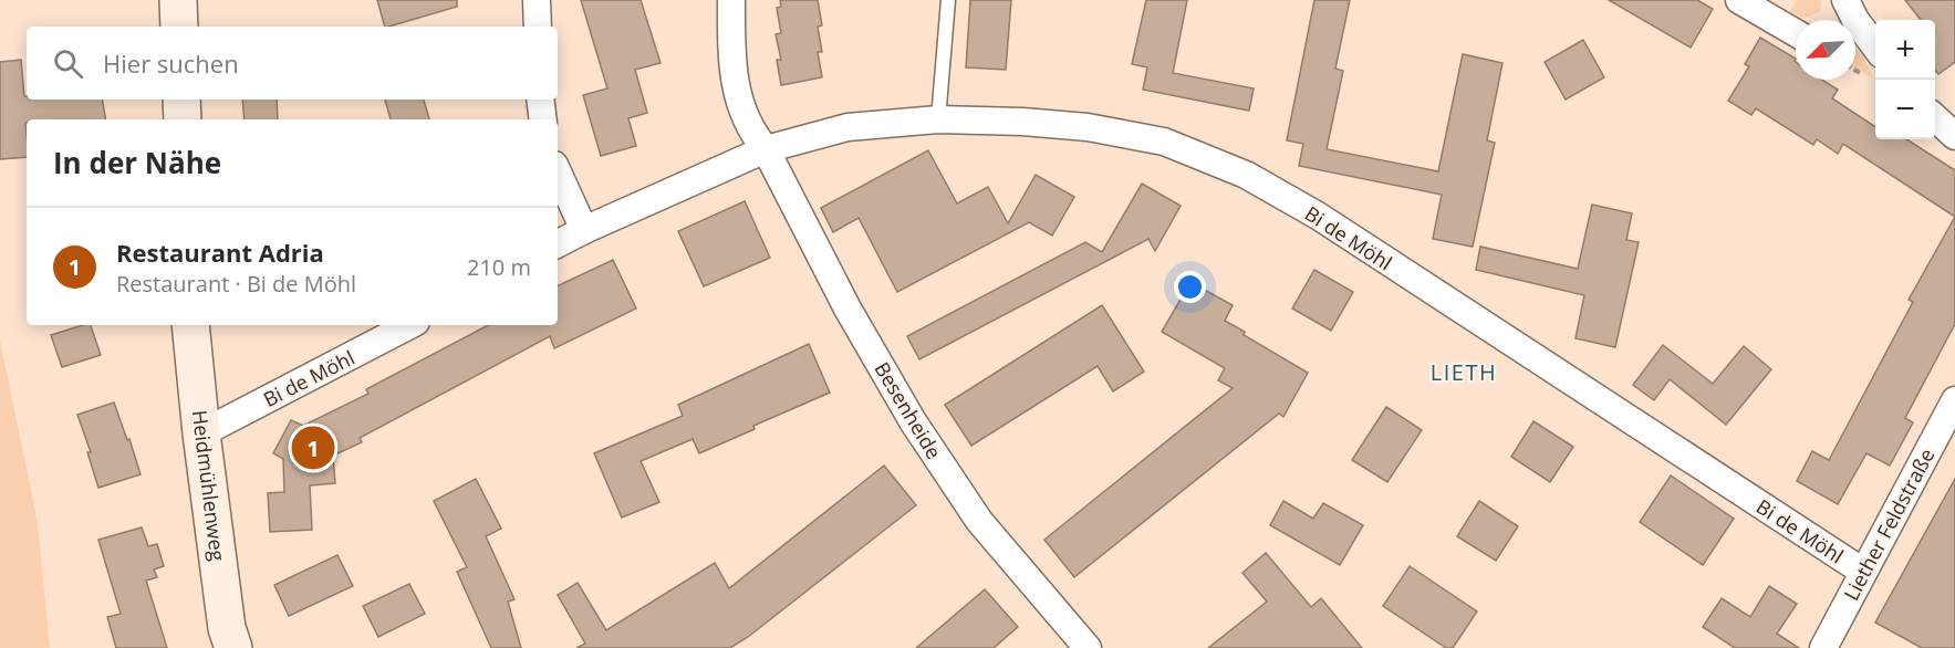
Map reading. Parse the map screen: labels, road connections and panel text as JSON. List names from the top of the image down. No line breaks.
{"streets":{"street":["Bi de Möhl","Besenheide","Heidmühlenweg","Liether Feldstraße"]},"crossings":[["Bi de Möhl","Besenheide"],["Bi de Möhl","Heidmühlenweg"],["Bi de Möhl","Liether Feldstraße"]],"districts":["LIETH"],"north":"bottom left","page":{"map_buttons":["+","−"],"search":"Hier suchen","heading":"In der Nähe","list":[{"mark":"1","name":"Restaurant Adria","note":"Restaurant · Bi de Möhl","value":"210 m"}],"pins":"1"}}
